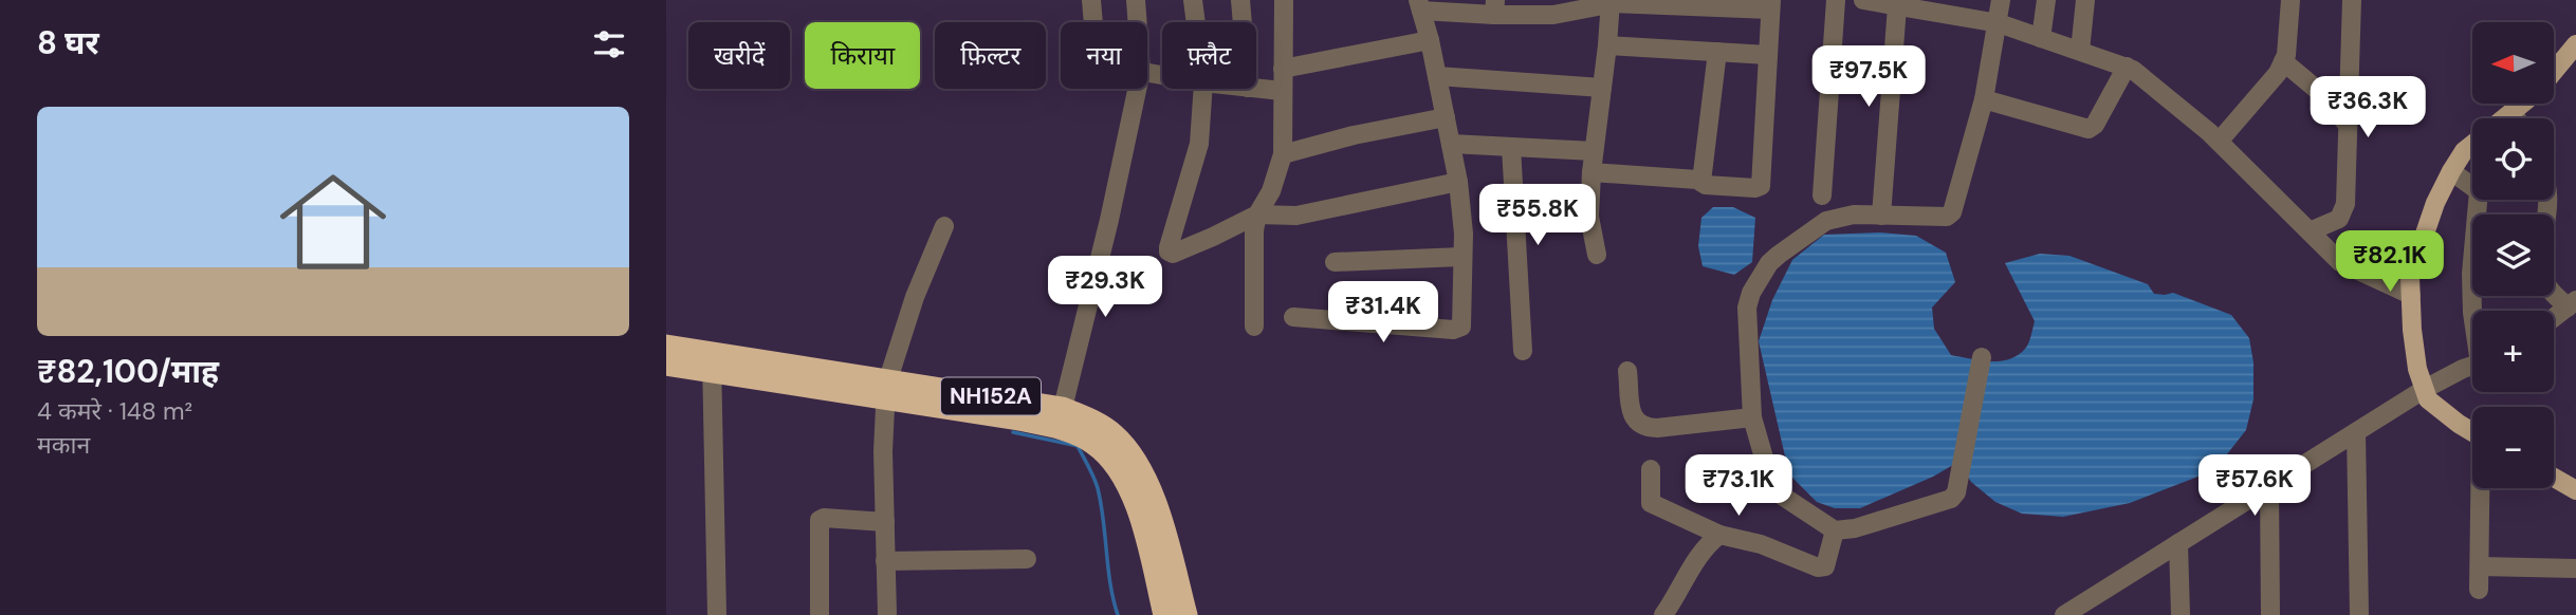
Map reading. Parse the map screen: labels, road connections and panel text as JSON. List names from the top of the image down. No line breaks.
{"streets":{"highway":["NH152A"]},"north":"left","page":{"heading":"8 घर","map_buttons":["+","−"],"chip":["खरीदें","किराया","फ़िल्टर","नया","फ़्लैट"],"price":["₹97.5K","₹36.3K","₹55.8K","₹82.1K","₹29.3K","₹31.4K","₹73.1K","₹57.6K"],"list":[{"name":"₹82,100/माह","note":"4 कमरे · 148 m² · मकान"}]}}
